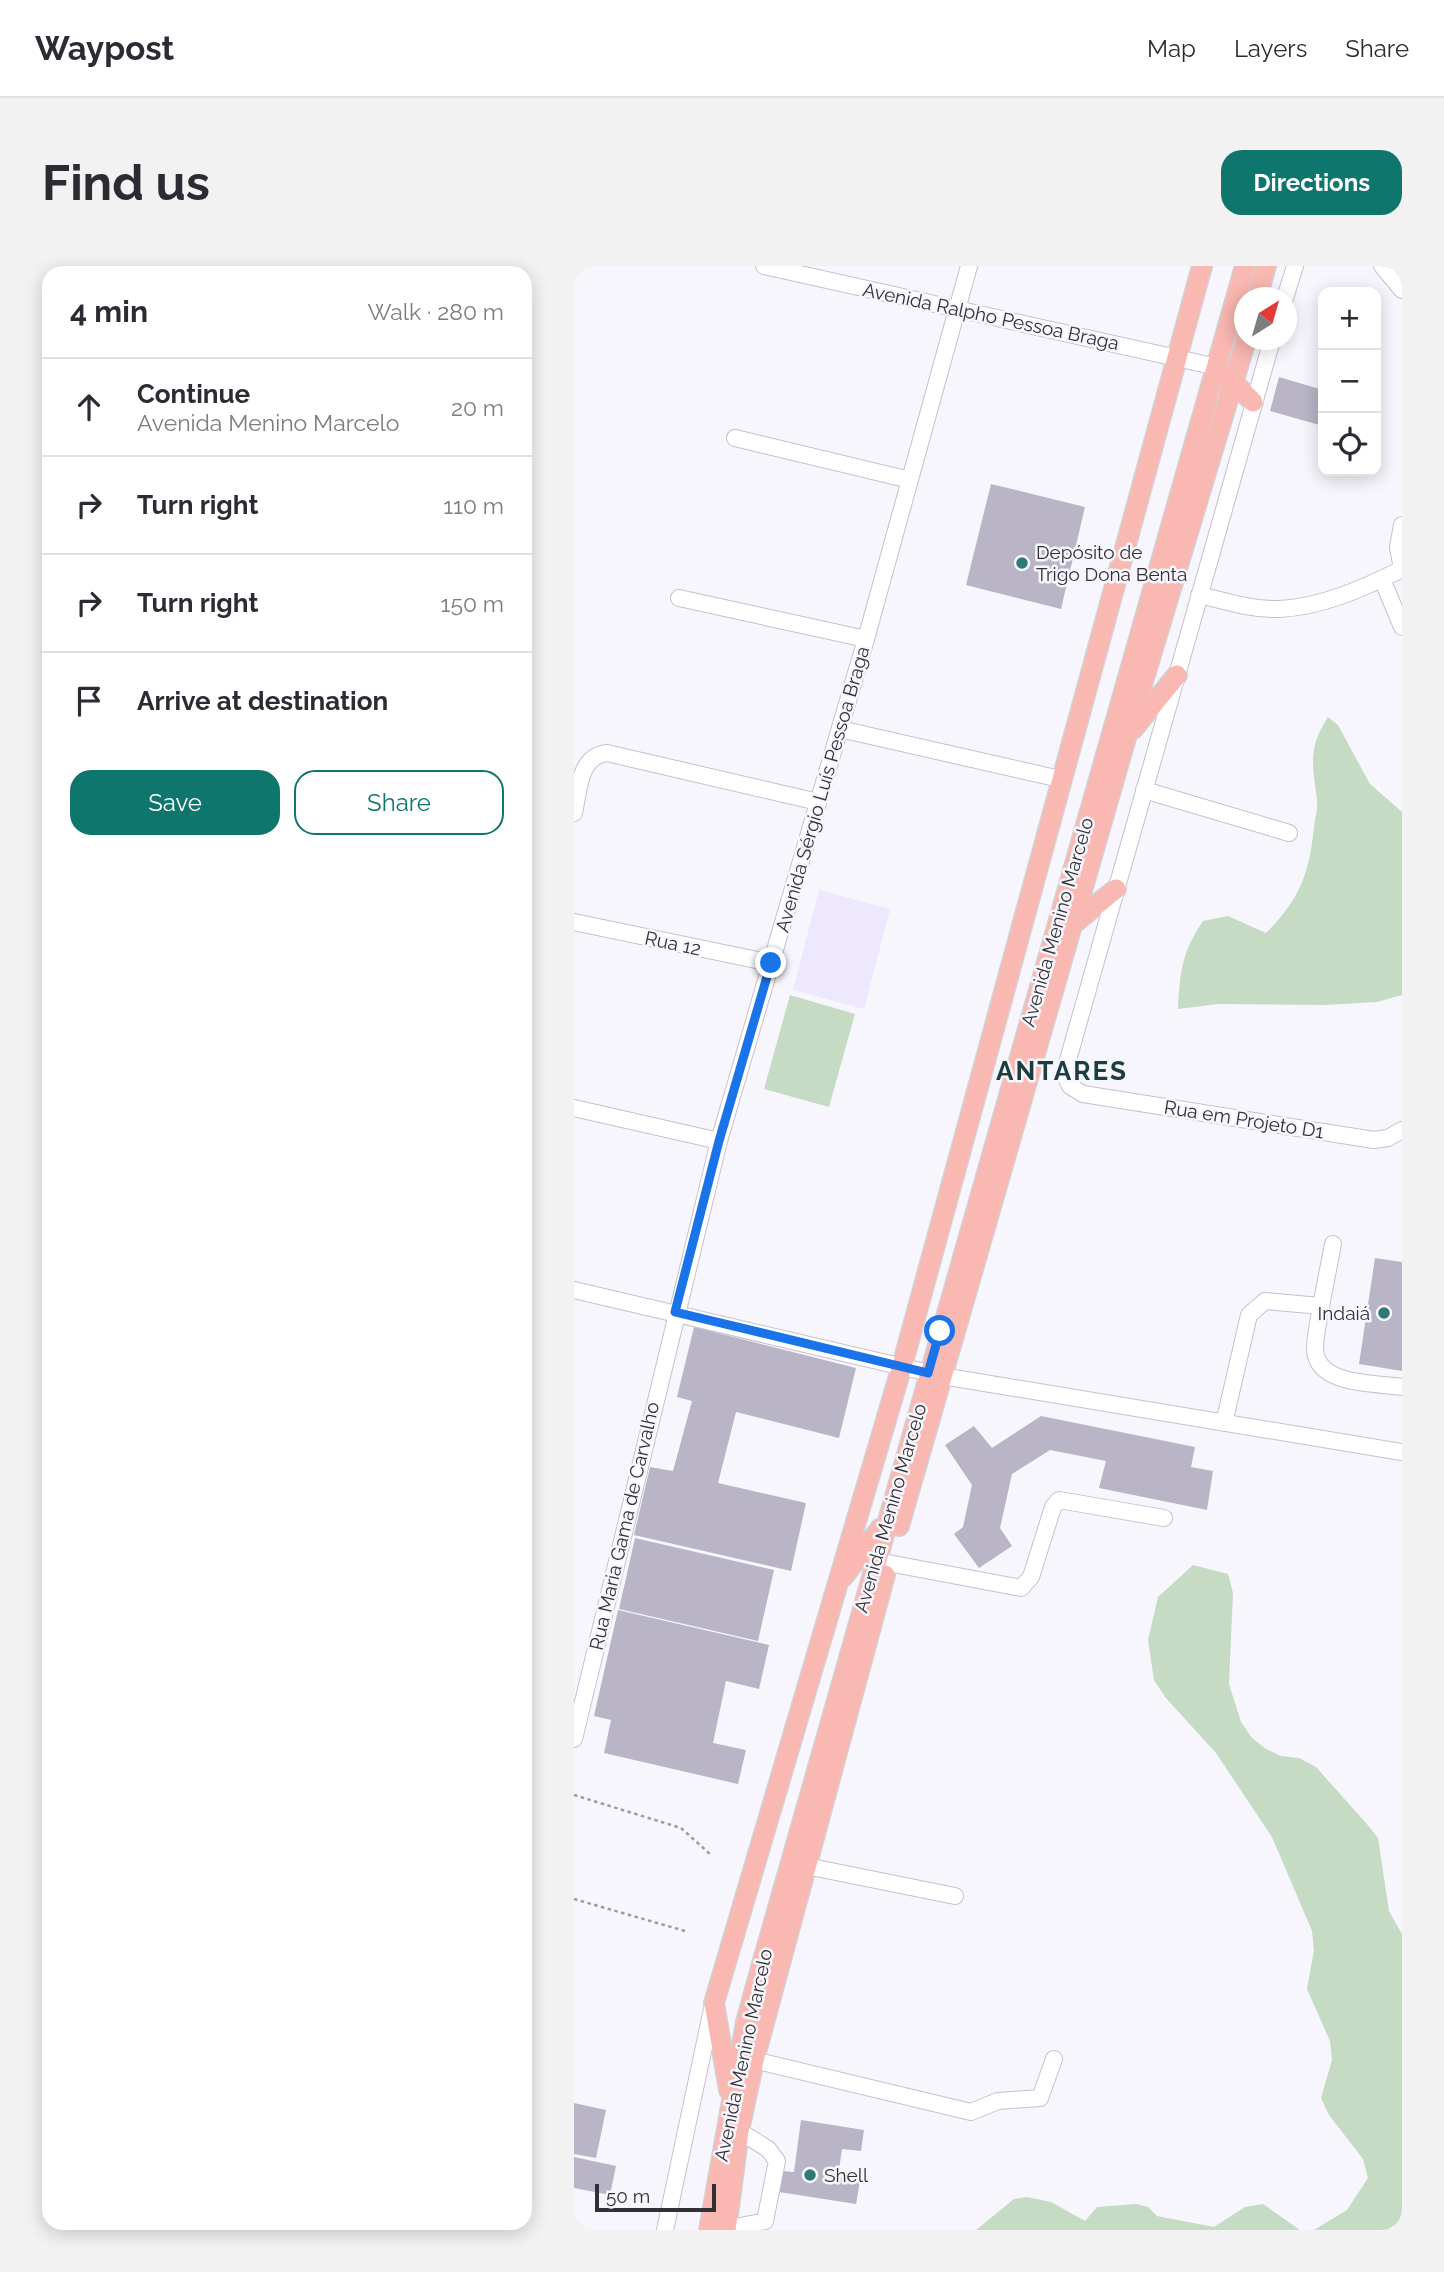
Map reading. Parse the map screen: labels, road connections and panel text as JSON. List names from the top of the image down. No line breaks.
{"streets":{"main road":["Avenida Menino Marcelo"],"street":["Avenida Ralpho Pessoa Braga","Avenida Sérgio Luís Pessoa Braga","Rua 12","Rua em Projeto D1","Rua Maria Gama de Carvalho"]},"crossings":[["Avenida Ralpho Pessoa Braga","Avenida Sérgio Luís Pessoa Braga"],["Avenida Ralpho Pessoa Braga","Avenida Menino Marcelo"],["Avenida Sérgio Luís Pessoa Braga","Rua 12"],["Avenida Sérgio Luís Pessoa Braga","Rua Maria Gama de Carvalho"]],"districts":["ANTARES"],"places":["Depósito de Trigo Dona Benta","Indaiá","Shell"],"scale_bar":"50 m","north":"top right","page":{"header":"Waypost","nav":["Map","Layers","Share"],"buttons":["Directions",["Save","Share"]],"title":"Find us","heading":["4 min","Walk · 280 m"],"map_buttons":["+","−"],"list":[["Continue","Avenida Menino Marcelo","20 m"],["Turn right","110 m"],["Turn right","150 m"],"Arrive at destination"],"scale":"50 m"}}
